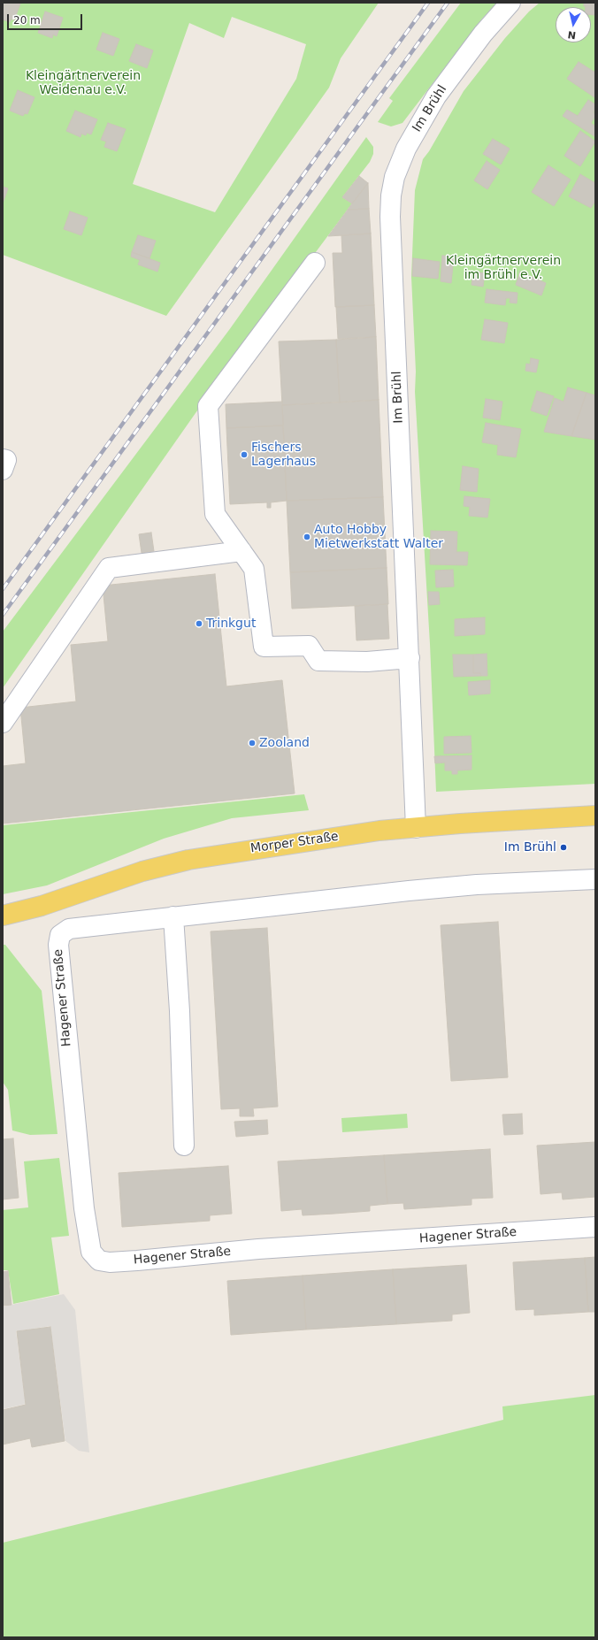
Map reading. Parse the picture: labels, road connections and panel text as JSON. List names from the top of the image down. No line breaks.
{"streets":{"main road":["Morper Straße"],"street":["Im Brühl","Hagener Straße"]},"crossings":[["Im Brühl","Morper Straße"]],"parks":["Kleingärtnerverein Weidenau e.V.","Kleingärtnerverein im Brühl e.V."],"places":["Fischers Lagerhaus","Auto Hobby Mietwerkstatt Walter","Trinkgut","Zooland","Im Brühl"],"scale_bar":"20 m","north":"bottom"}
